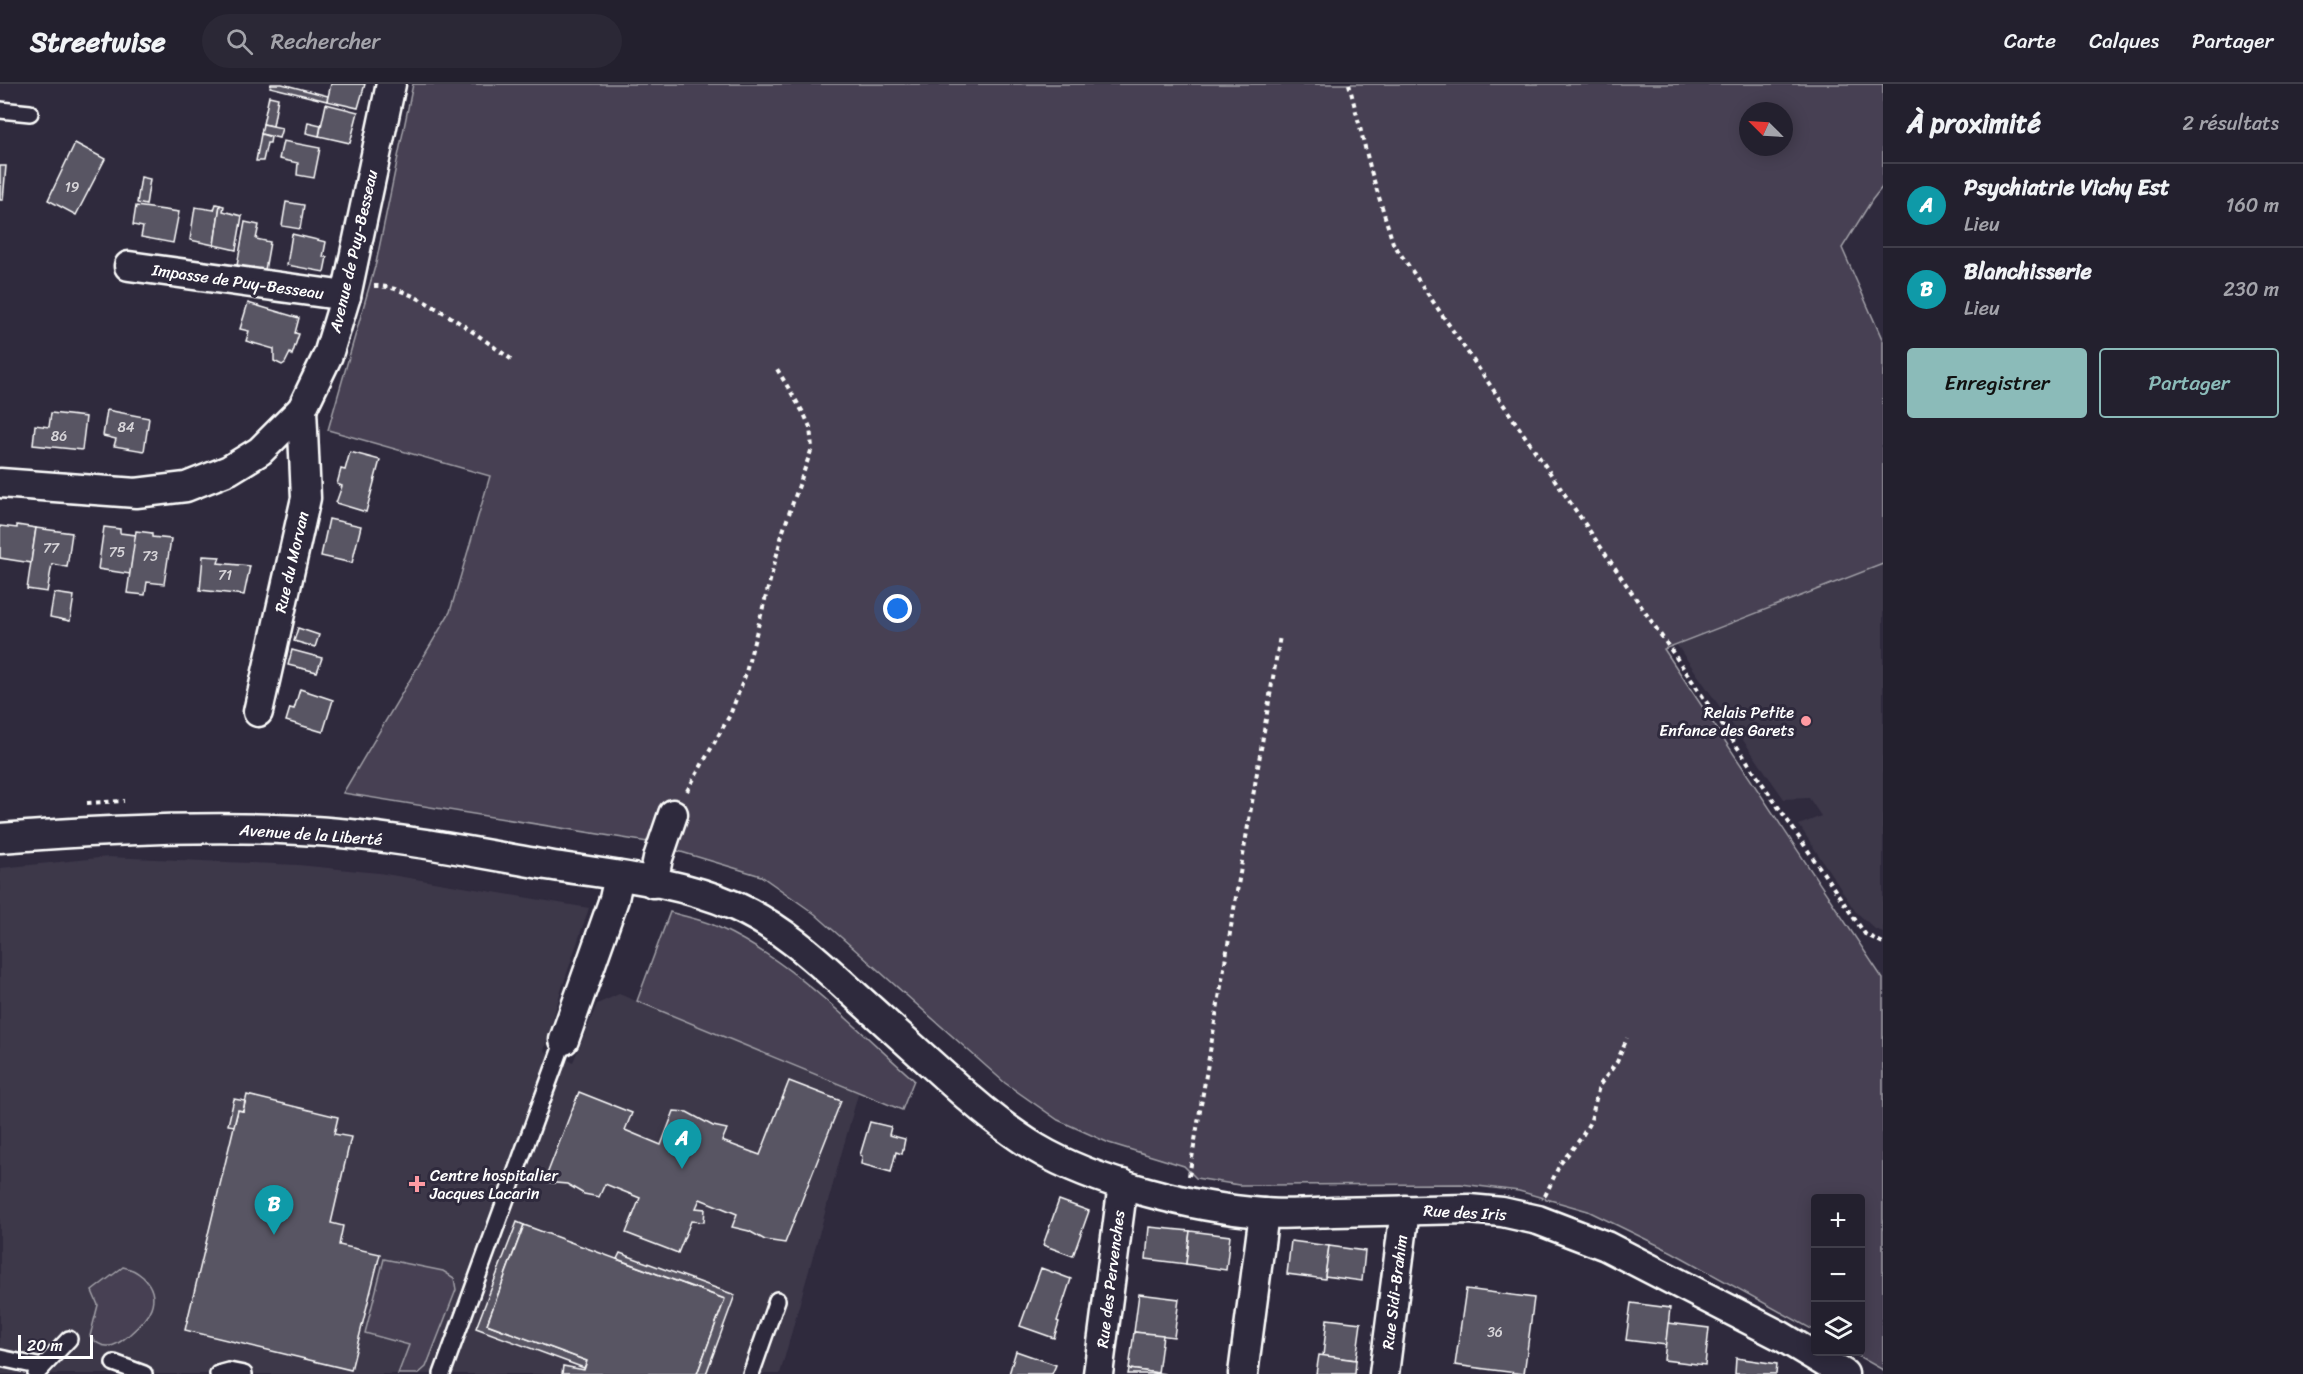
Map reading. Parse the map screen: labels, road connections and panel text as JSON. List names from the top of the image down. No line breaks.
{"streets":{"street":["Avenue de Puy-Besseau","Impasse de Puy-Besseau","Rue du Morvan","Avenue de la Liberté","Rue des Iris","Rue des Pervenches","Rue Sidi-Brahim"]},"crossings":[["Avenue de Puy-Besseau","Impasse de Puy-Besseau"],["Avenue de Puy-Besseau","Rue du Morvan"],["Avenue de la Liberté","Rue des Iris"],["Rue des Iris","Rue des Pervenches"],["Rue des Iris","Rue Sidi-Brahim"]],"places":{"other":["Relais Petite Enfance des Garets"],"health":["Centre hospitalier Jacques Lacarin"]},"house_numbers":["19","84","86","77","75","73","71","36"],"scale_bar":"20 m","north":"top left","page":{"header":"Streetwise","search":"Rechercher","nav":["Carte","Calques","Partager"],"heading":["À proximité","2 résultats"],"list":[{"mark":"A","name":"Psychiatrie Vichy Est","note":"Lieu","value":"160 m"},{"mark":"B","name":"Blanchisserie","note":"Lieu","value":"230 m"}],"buttons":["Enregistrer","Partager"],"pins":["A","B"],"map_buttons":["+","−"],"scale":"20 m"}}
